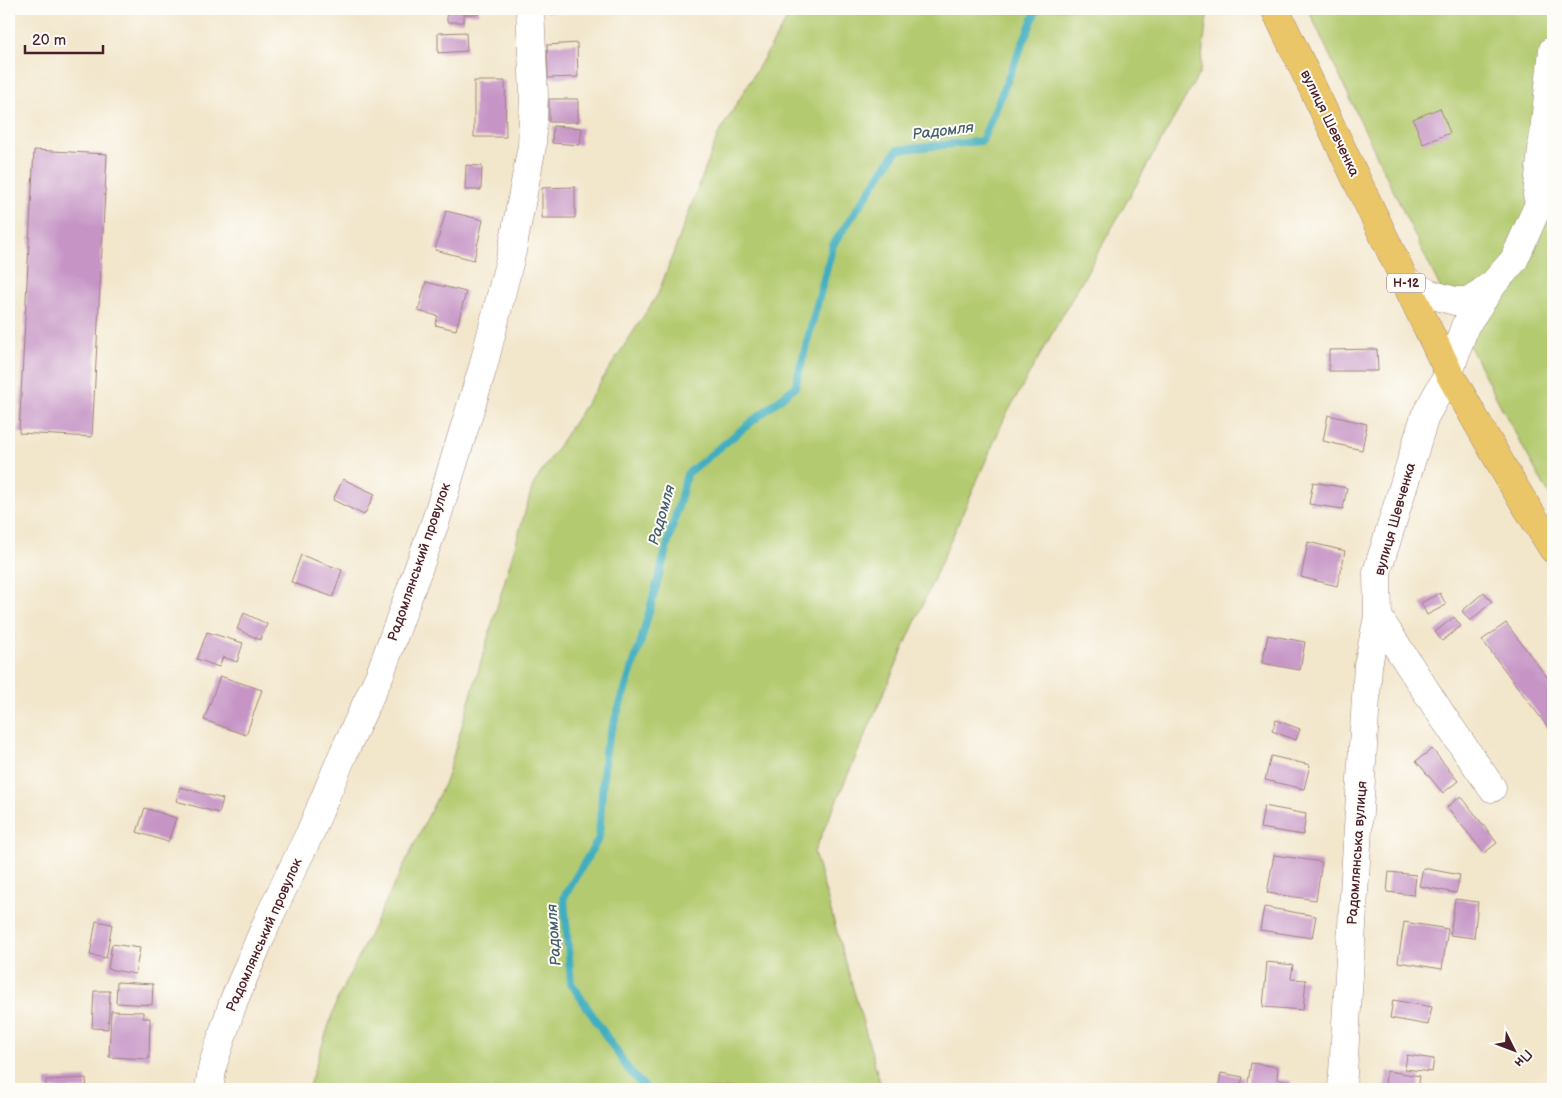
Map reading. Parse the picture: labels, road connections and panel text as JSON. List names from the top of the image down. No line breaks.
{"streets":{"main road":["вулиця Шевченка","Н-12"],"street":["Радомлянський провулок","Радомлянська вулиця"]},"crossings":[["вулиця Шевченка","Радомлянська вулиця"]],"water":["Радомля"],"scale_bar":"20 m","north":"bottom right"}
